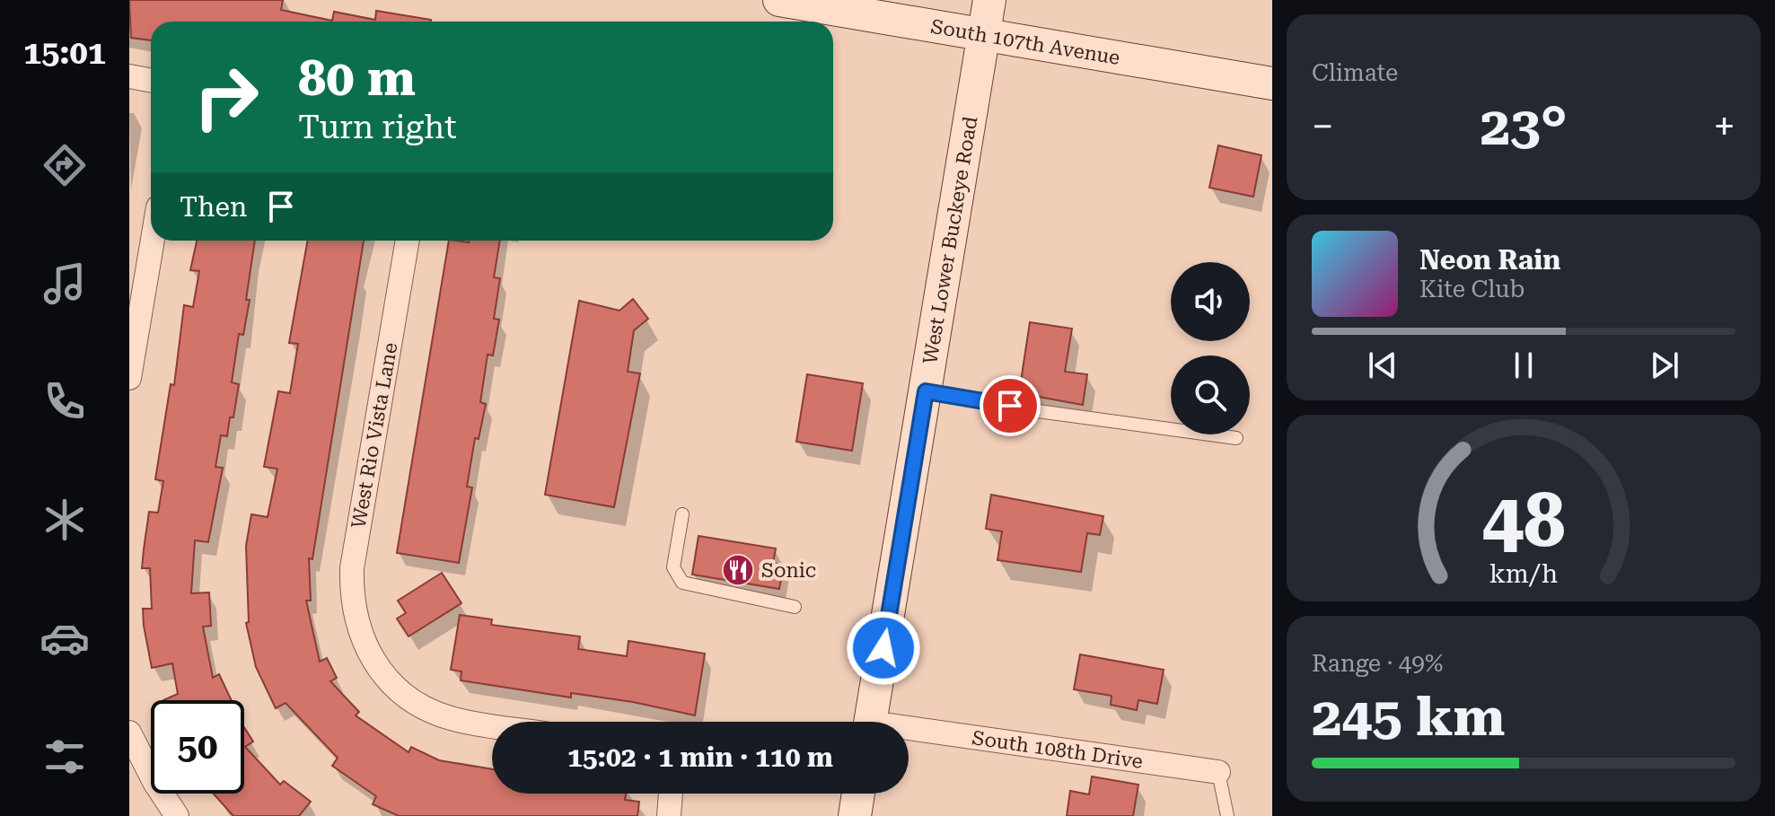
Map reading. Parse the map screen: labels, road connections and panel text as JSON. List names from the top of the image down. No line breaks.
{"streets":{"main road":["South 107th Avenue","West Lower Buckeye Road"],"street":["West Rio Vista Lane","South 108th Drive"]},"crossings":[["South 107th Avenue","West Lower Buckeye Road"]],"places":{"restaurant":["Sonic"]},"page":{"tabs":"15:01","tile":["Climate",["Range · 49%","245 km"]],"turn":["80 m","Turn right"],"heat":["−","23°","+"],"then":"Then","song":["Neon Rain","Kite Club"],"limit":"50","trip":"15:02 · 1 min · 110 m","gauge":["48","km/h"]}}
